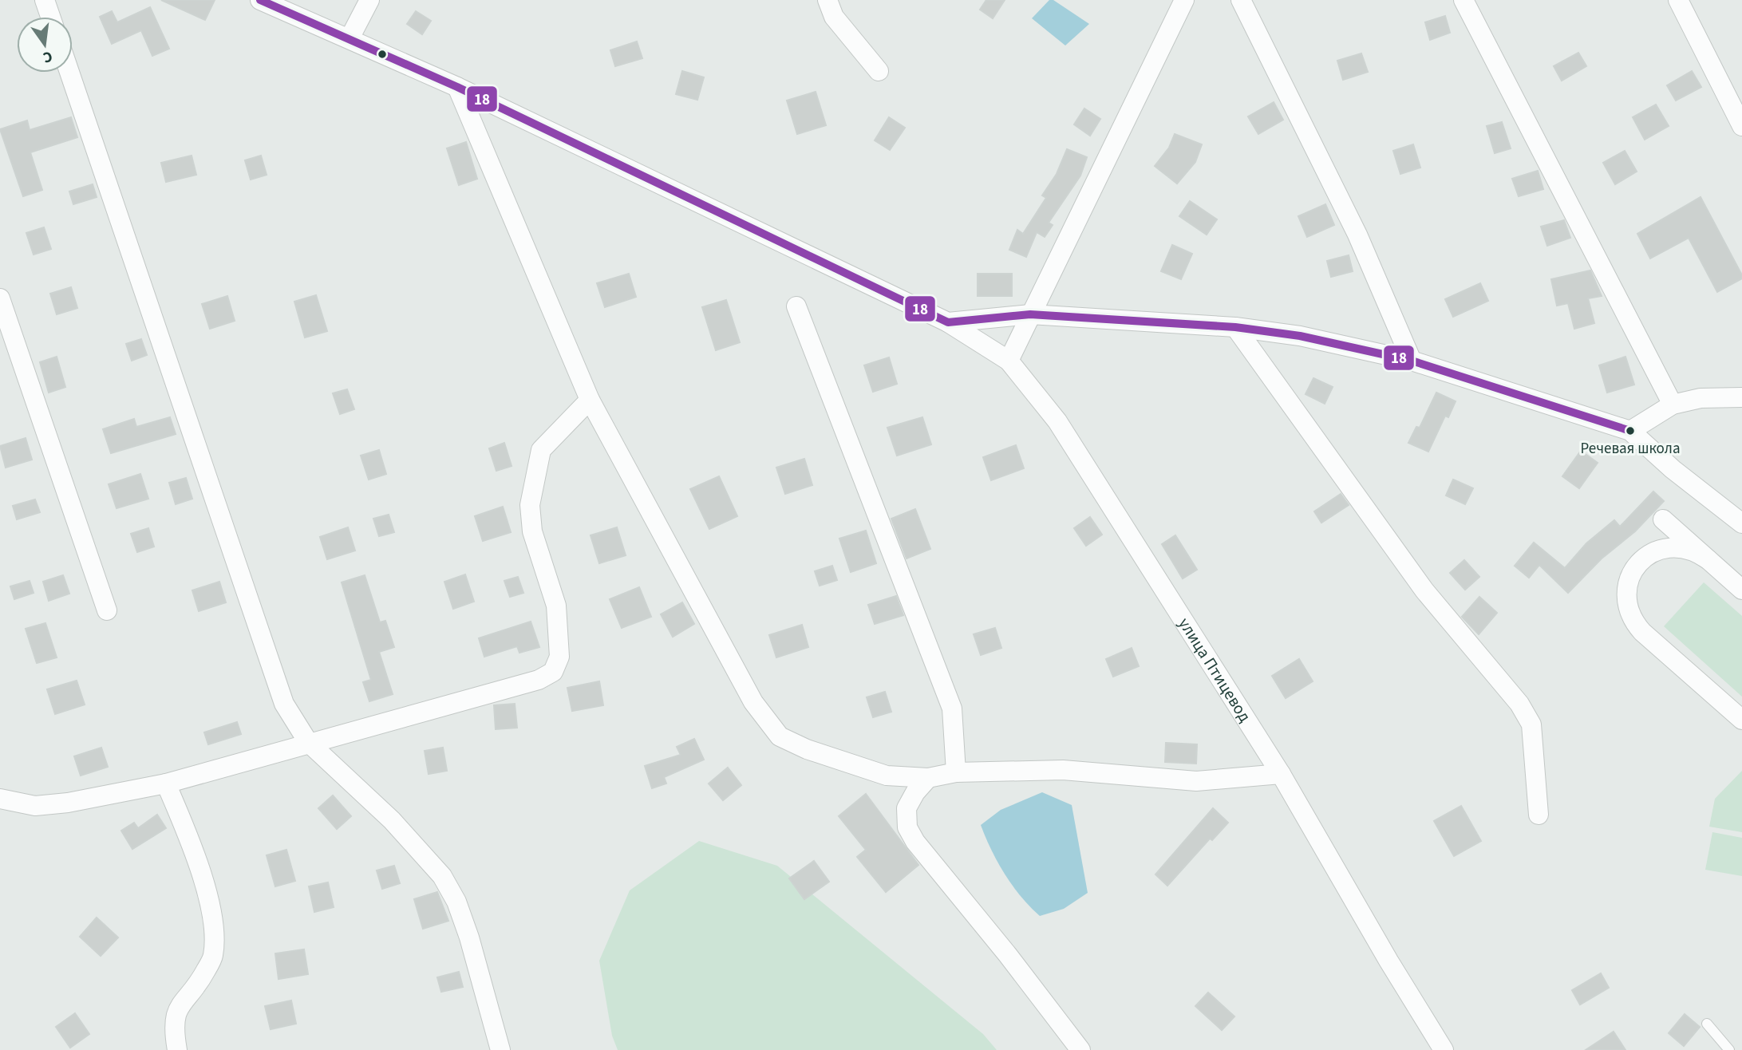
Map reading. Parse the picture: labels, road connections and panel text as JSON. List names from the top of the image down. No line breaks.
{"streets":{"street":["улица Птицевод"]},"places":["Речевая школа"],"lines":["transit line 18"],"north":"bottom"}
